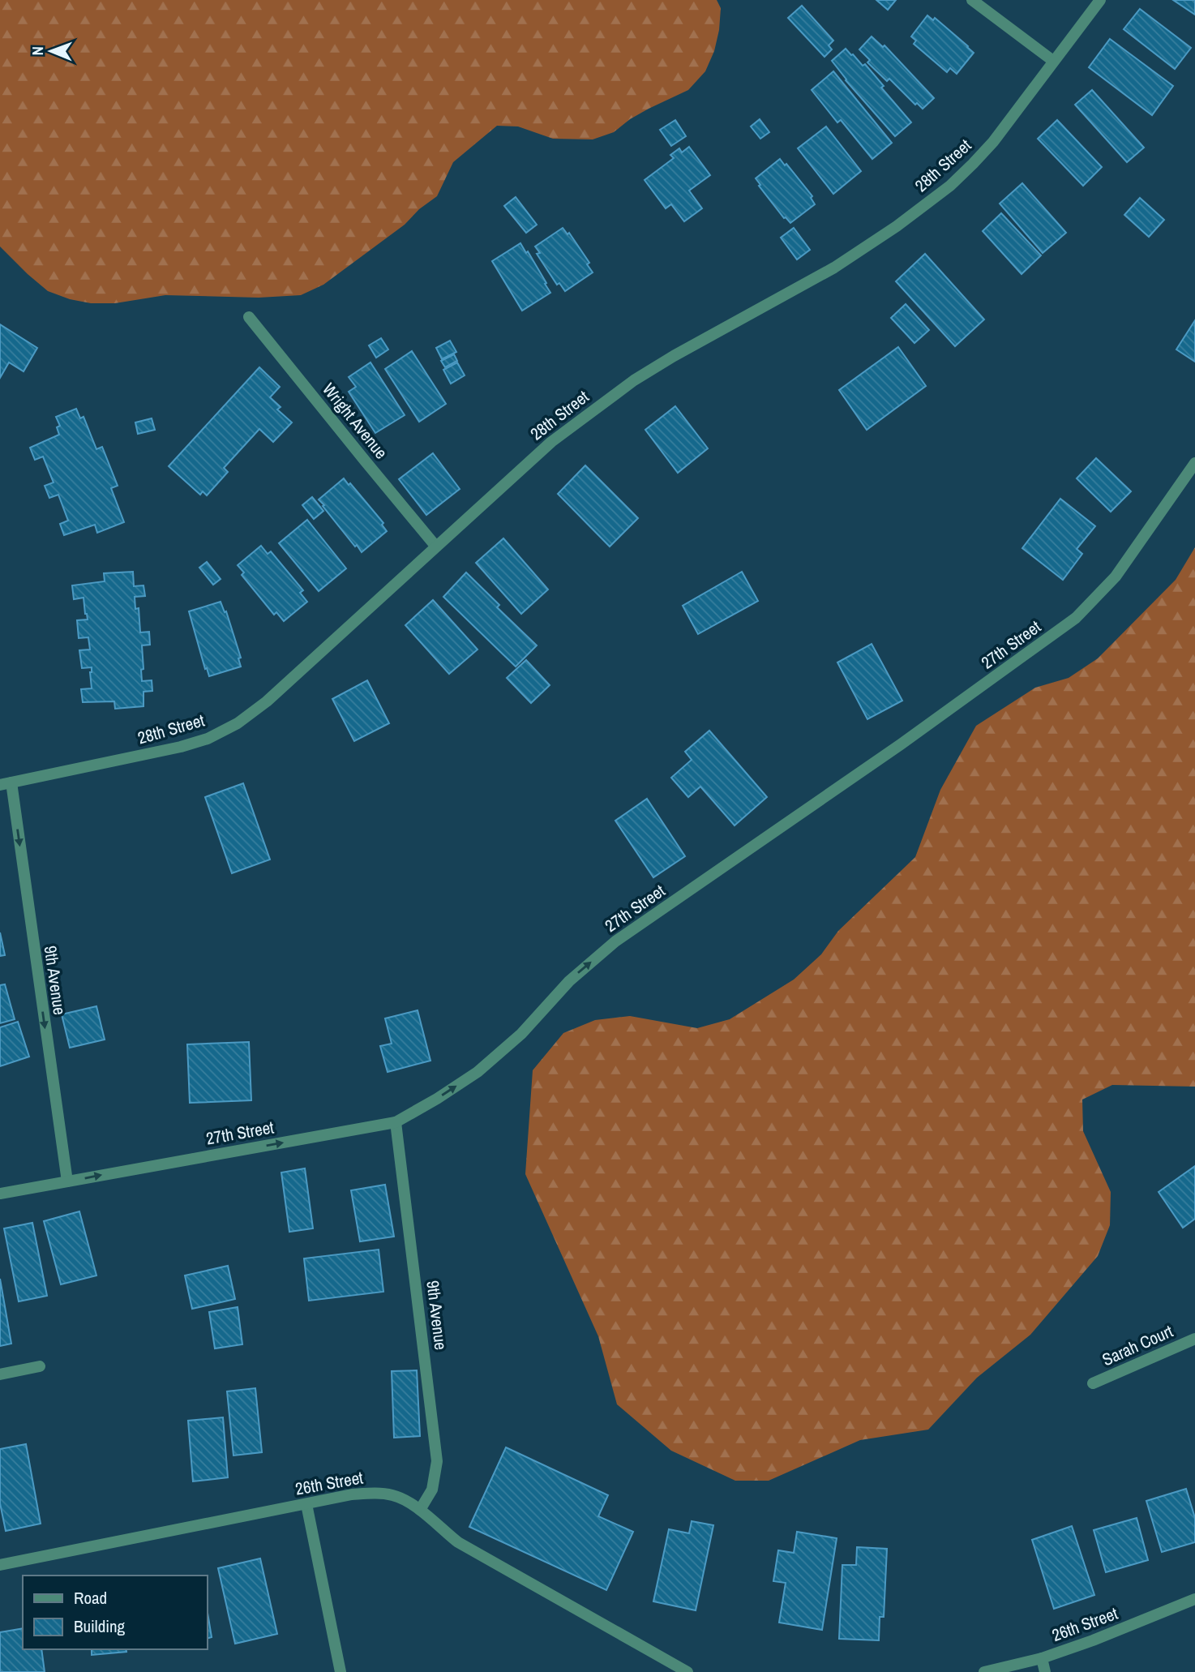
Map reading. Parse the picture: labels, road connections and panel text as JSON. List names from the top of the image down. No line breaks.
{"streets":{"street":["28th Street","Wright Avenue","27th Street","9th Avenue","Sarah Court","26th Street"]},"crossings":[["28th Street","Wright Avenue"],["28th Street","9th Avenue"],["27th Street","9th Avenue"],["9th Avenue","26th Street"]],"one_way":["27th Street","9th Avenue"],"legend":["Road","Building"],"north":"left"}
